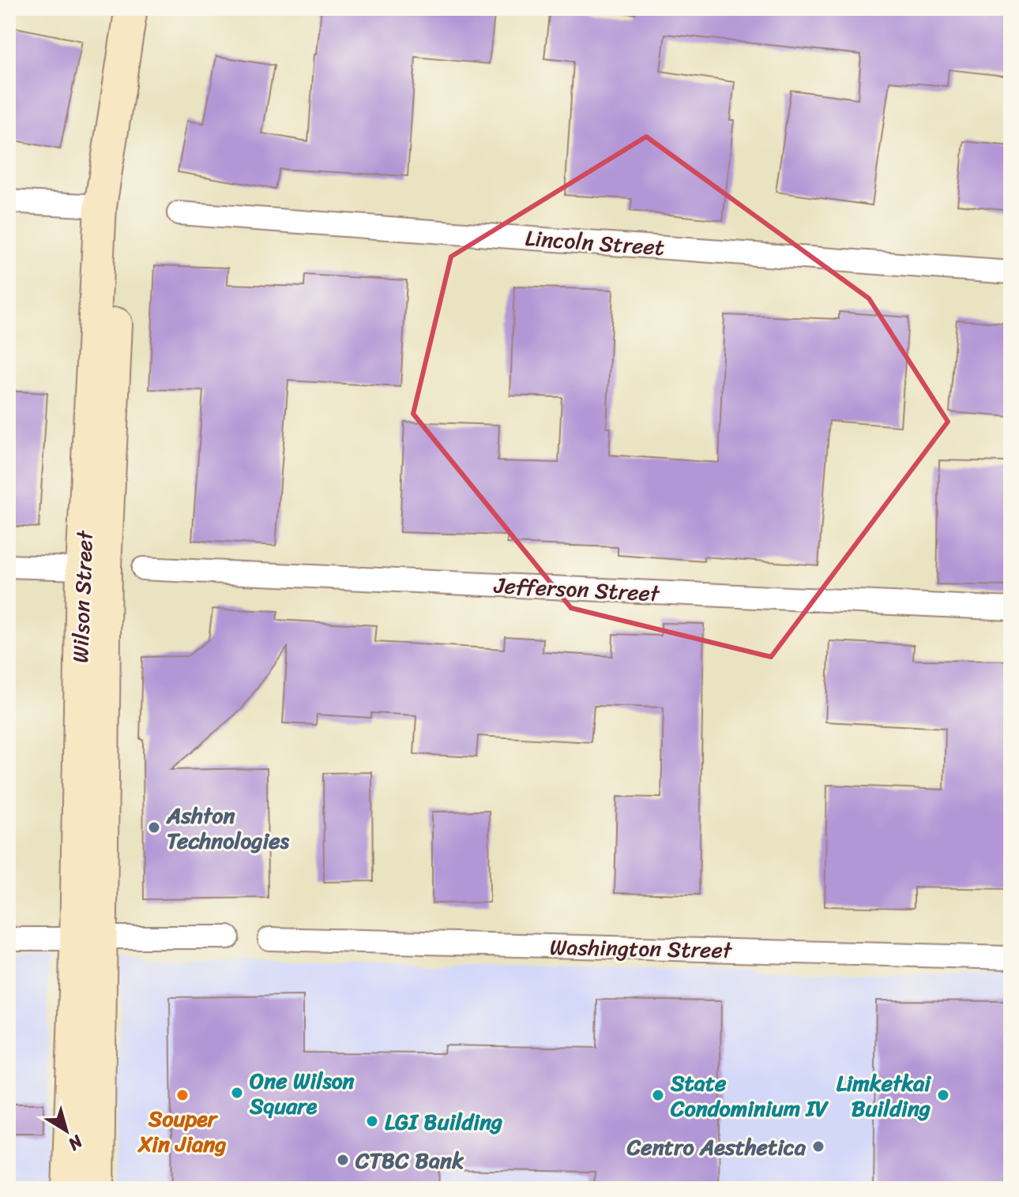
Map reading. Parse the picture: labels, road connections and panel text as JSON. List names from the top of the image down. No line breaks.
{"streets":{"main road":["Wilson Street"],"street":["Lincoln Street","Jefferson Street","Washington Street"]},"places":["Ashton Technologies","One Wilson Square","Souper Xin Jiang","State Condominium IV","Limketkai Building","LGI Building","Centro Aesthetica","CTBC Bank"],"north":"bottom right"}
